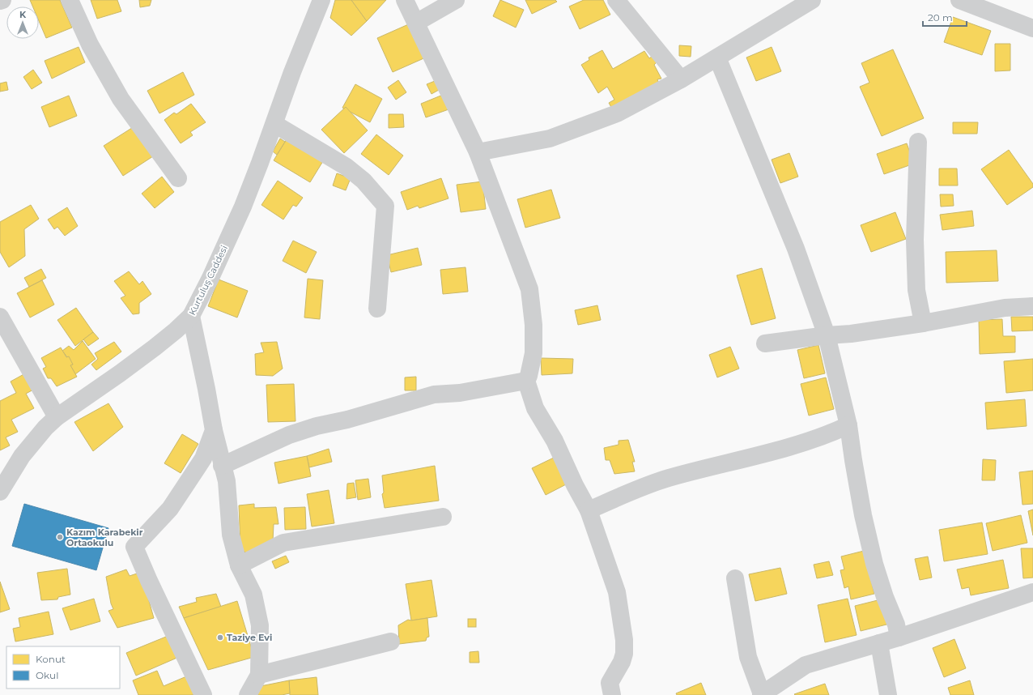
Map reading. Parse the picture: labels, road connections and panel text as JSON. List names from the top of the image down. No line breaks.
{"streets":{"street":["Kurtuluş Caddesi"]},"places":["Kazım Karabekir Ortaokulu","Taziye Evi"],"legend":["Konut","Okul"],"scale_bar":"20 m","north":"top"}
